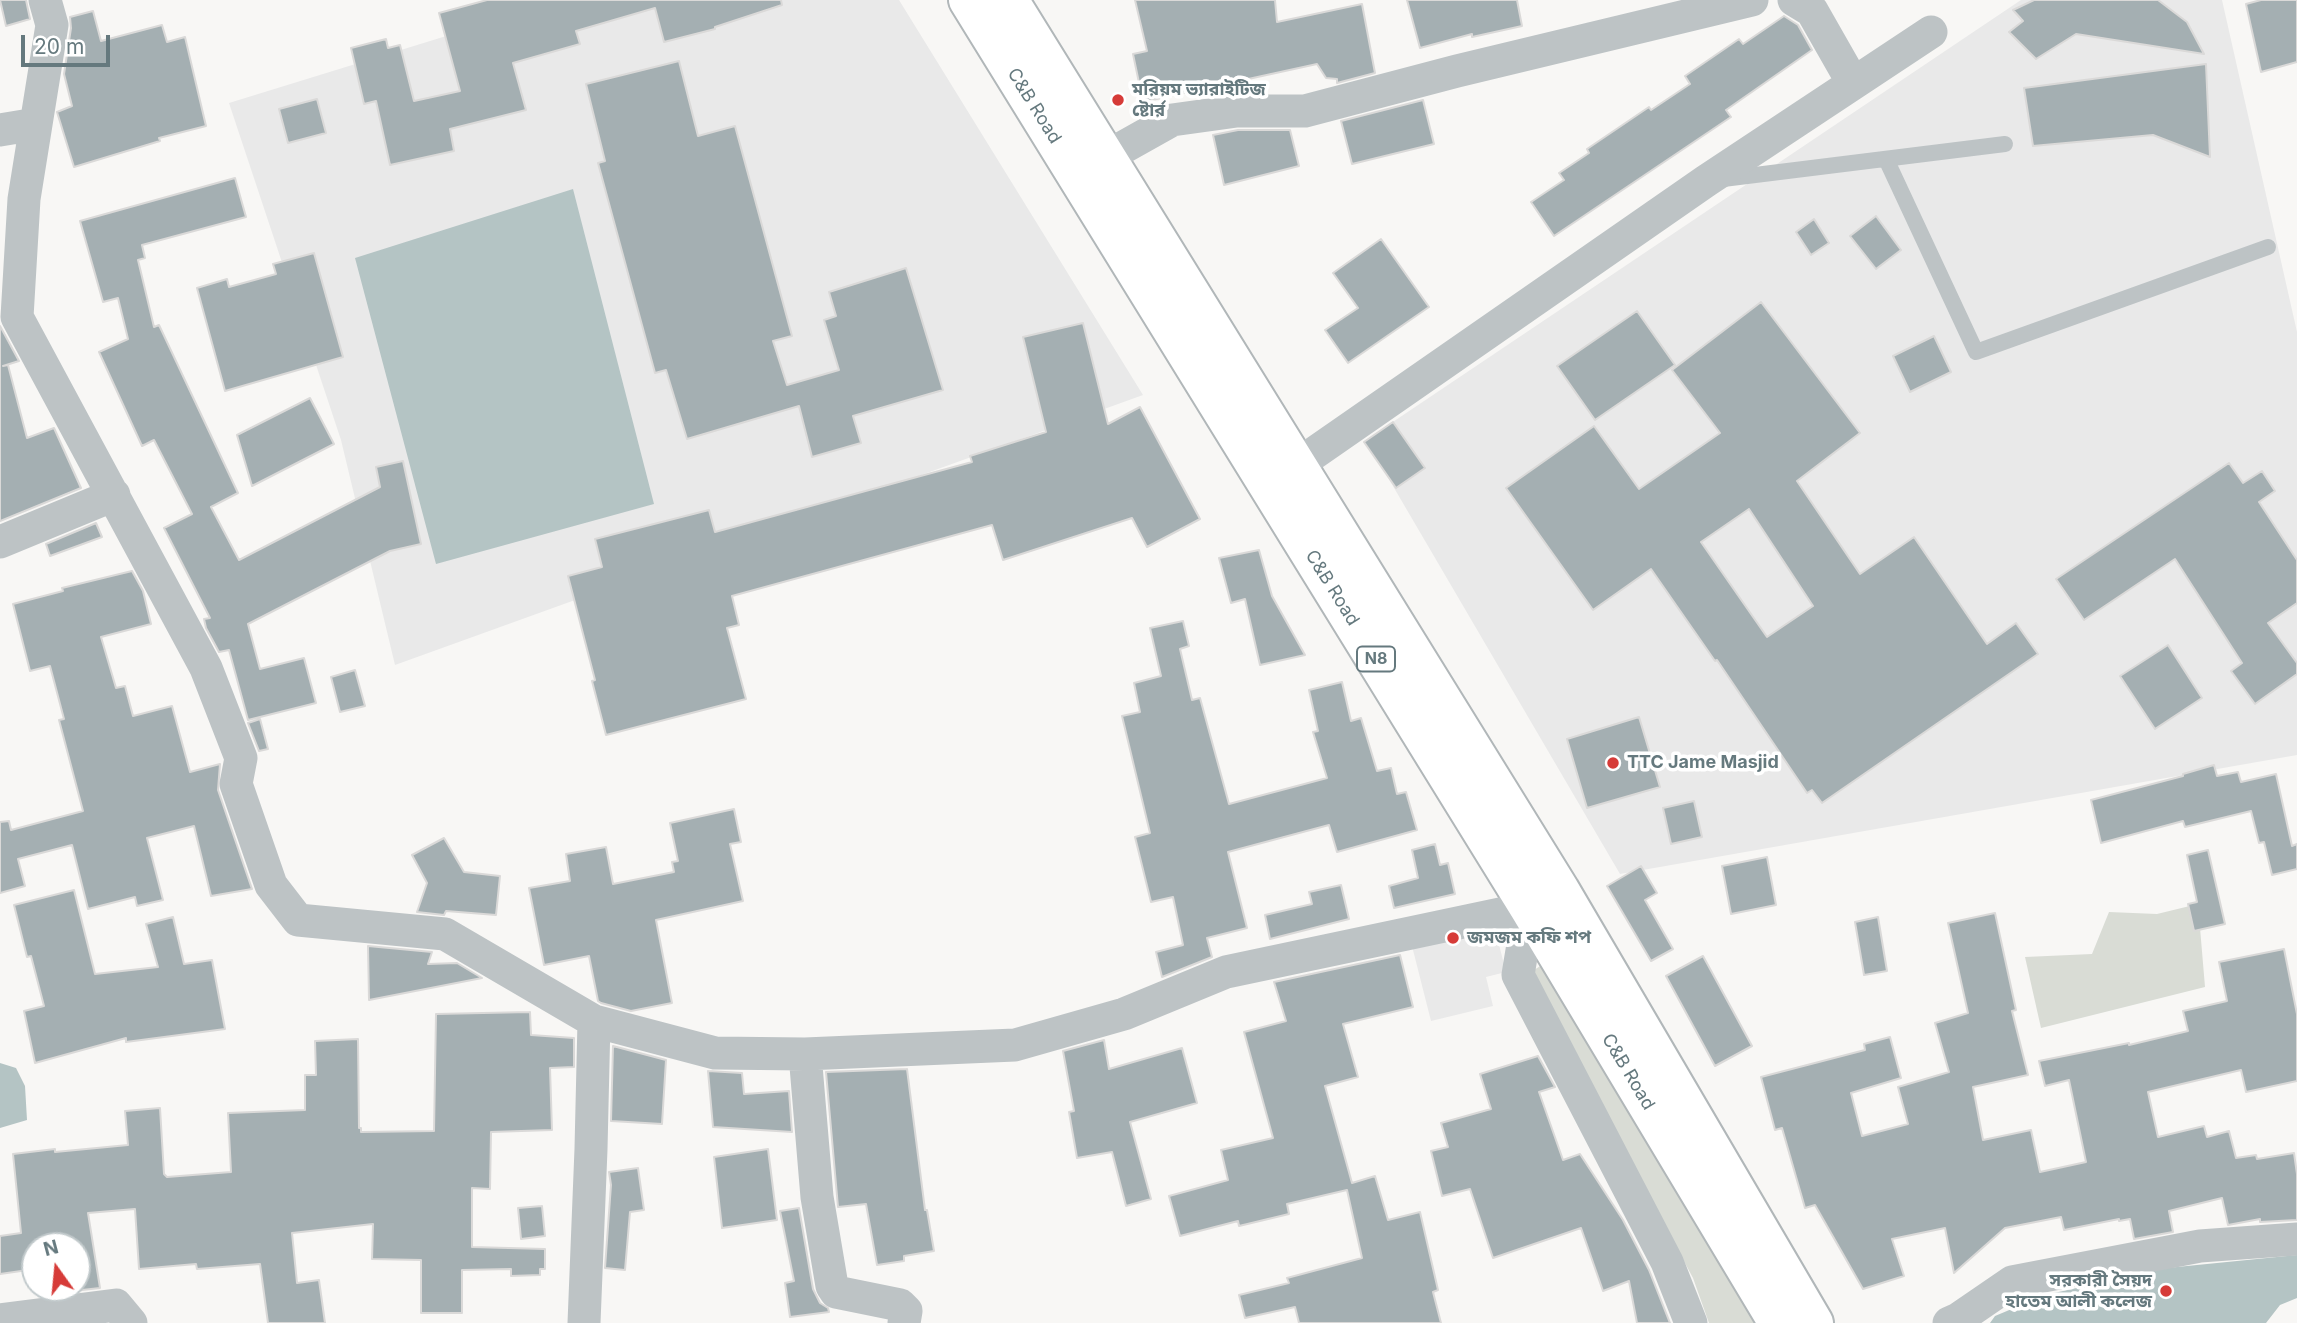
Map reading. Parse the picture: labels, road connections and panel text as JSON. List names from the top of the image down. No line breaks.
{"streets":{"highway":["C&B Road","N8"]},"places":["মরিয়ম ভ্যারাইটিজ ষ্টোর্র","TTC Jame Masjid","জমজম কফি শপ","সরকারী সৈয়দ হাতেম আলী কলেজ"],"scale_bar":"20 m","north":"top"}
